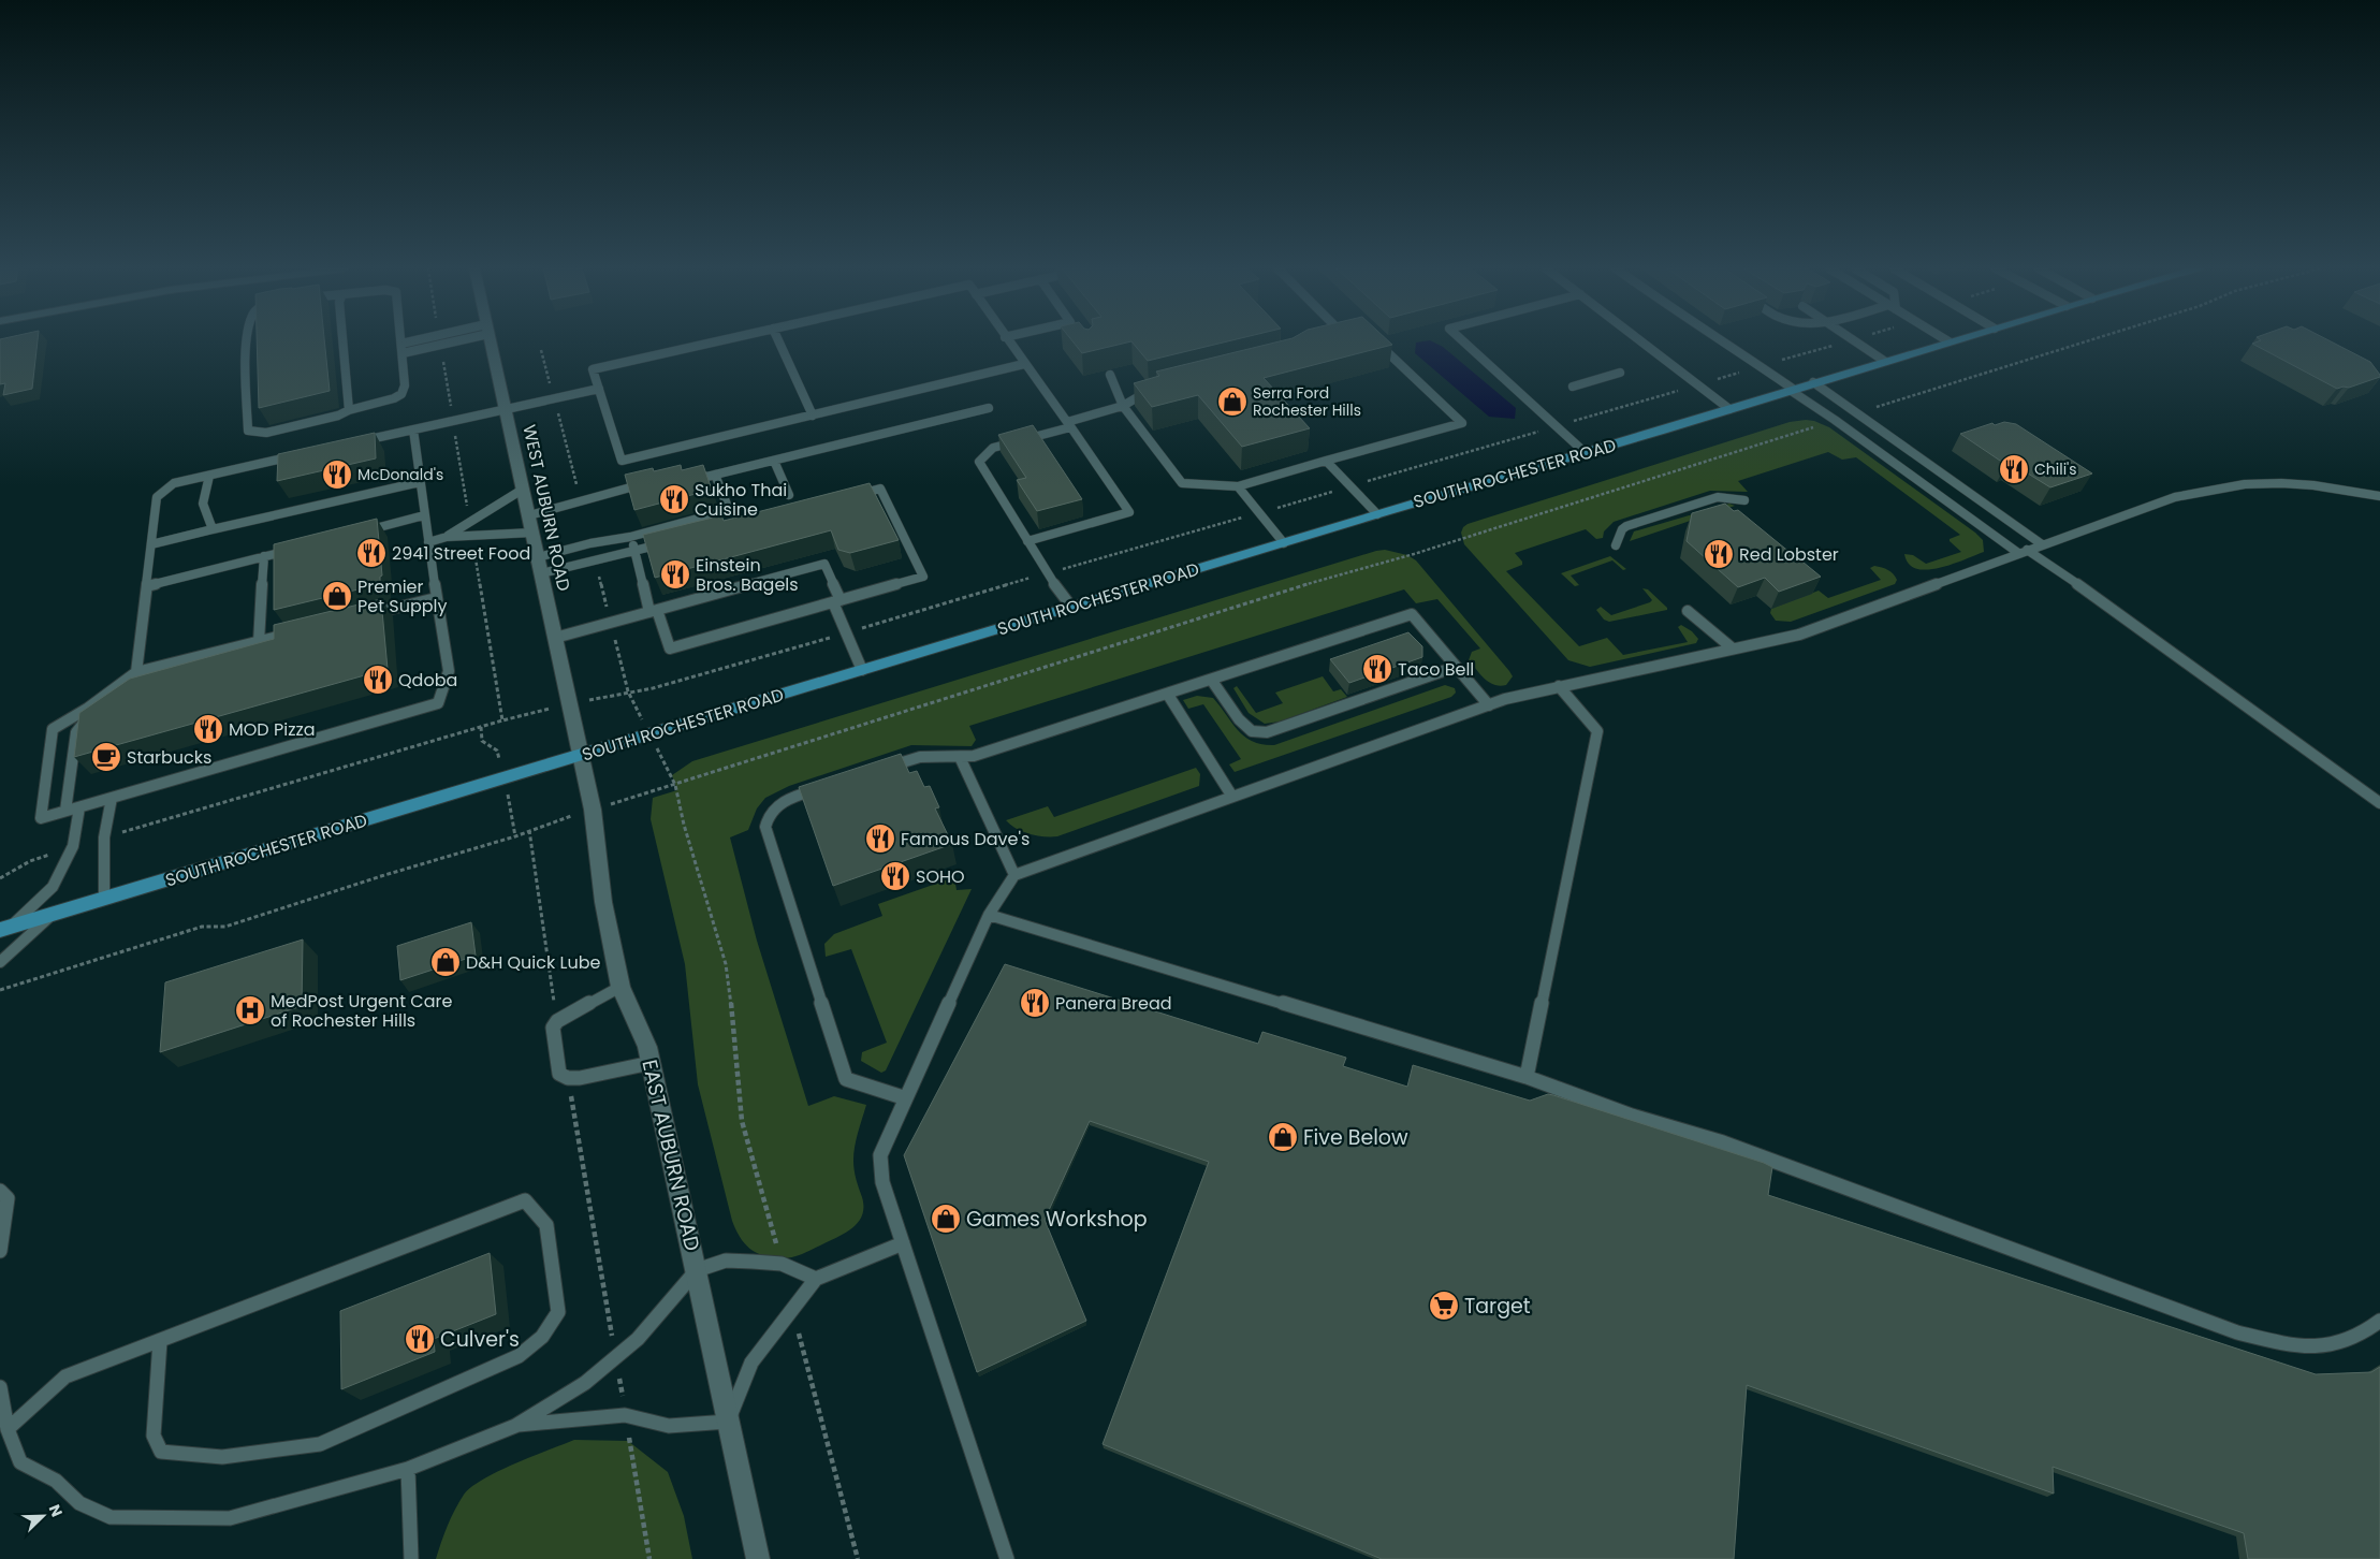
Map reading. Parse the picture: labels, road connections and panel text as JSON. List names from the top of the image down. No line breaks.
{"streets":{"main road":["SOUTH ROCHESTER ROAD","WEST AUBURN ROAD","EAST AUBURN ROAD"]},"crossings":[["SOUTH ROCHESTER ROAD","WEST AUBURN ROAD"],["SOUTH ROCHESTER ROAD","EAST AUBURN ROAD"],["WEST AUBURN ROAD","EAST AUBURN ROAD"]],"places":{"shop":["Serra Ford Rochester Hills","Premier Pet Supply","D&H Quick Lube","Five Below","Games Workshop"],"restaurant":["Chili's","McDonald's","Sukho Thai Cuisine","2941 Street Food","Red Lobster","Einstein Bros. Bagels","Taco Bell","Qdoba","MOD Pizza","Famous Dave's","SOHO","Panera Bread","Culver's"],"cafe":["Starbucks"],"hospital":["MedPost Urgent Care of Rochester Hills"],"supermarket":["Target"]},"north":"top right"}
